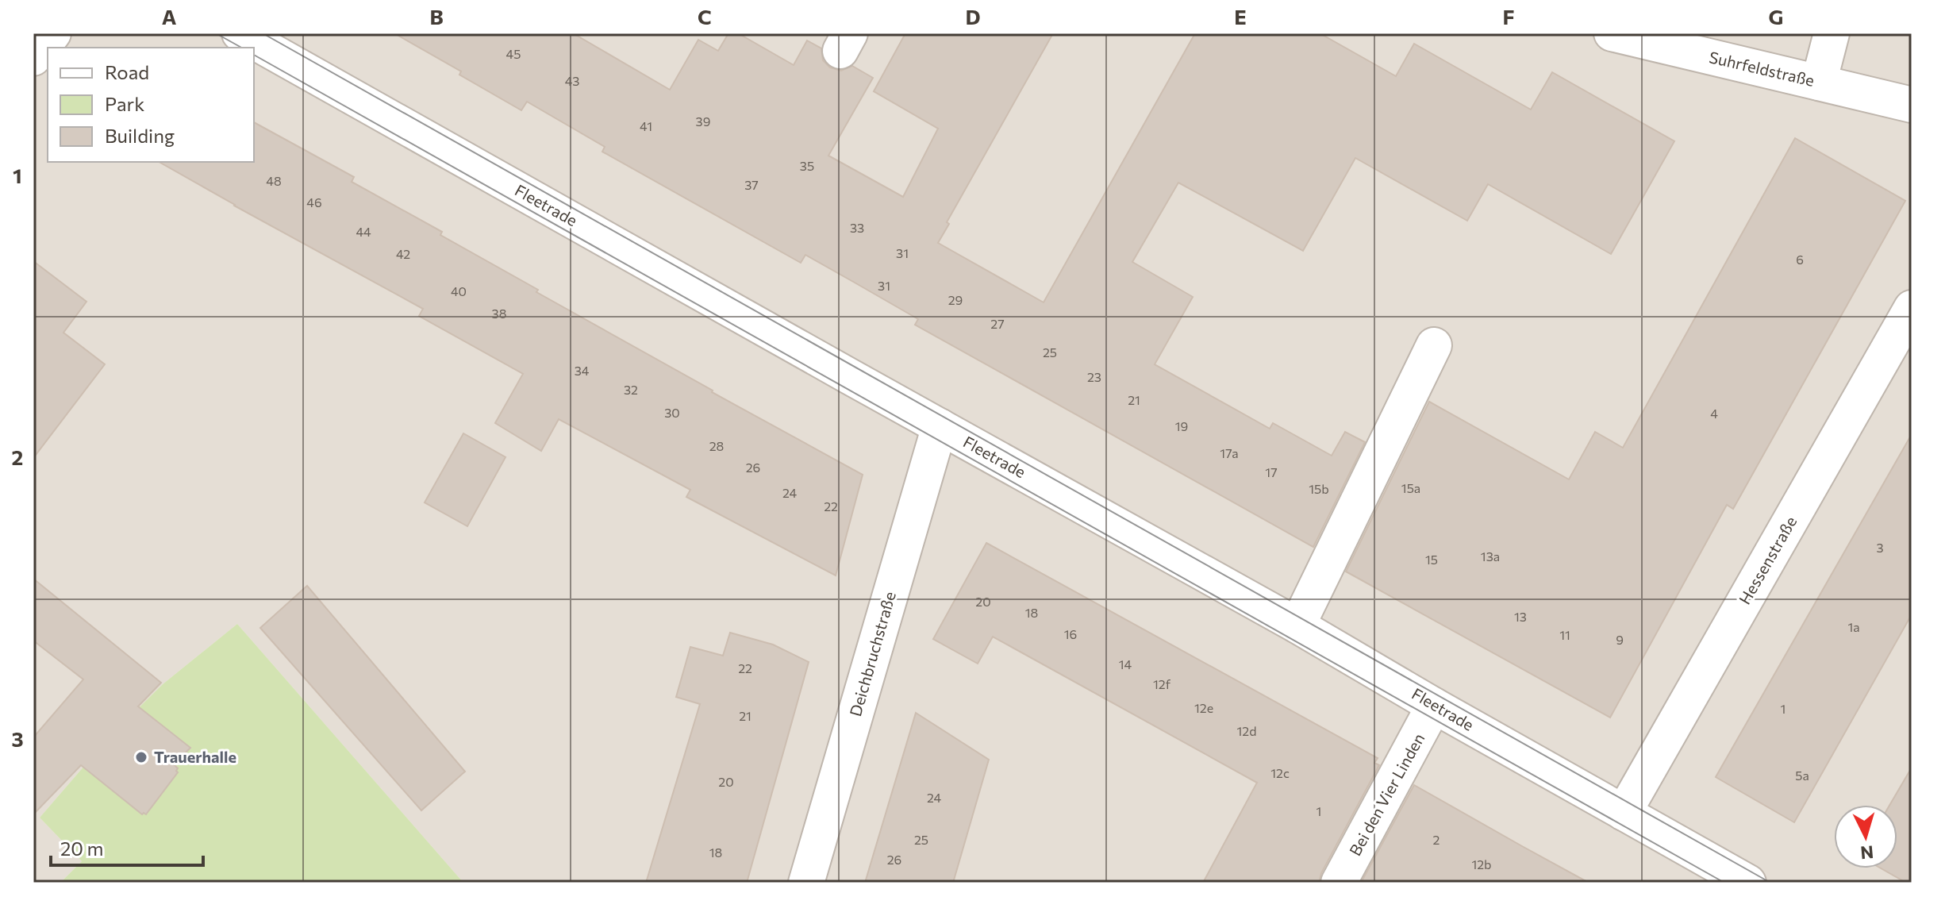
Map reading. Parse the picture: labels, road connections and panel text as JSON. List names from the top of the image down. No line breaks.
{"streets":{"street":["Suhrfeldstraße","Fleetrade","Hessenstraße","Deichbruchstraße","Bei den Vier Linden"]},"crossings":[["Fleetrade","Hessenstraße"],["Fleetrade","Deichbruchstraße"],["Fleetrade","Bei den Vier Linden"]],"places":["Trauerhalle"],"house_numbers":["45","43","39","41","35","48","37","46","33","44","31","42","6","31","40","29","38","27","25","34","23","32","21","30","4","19","28","17a","26","17","15a","15b","24","22","3","13a","15","20","18","13","1a","16","11","9","14","22","12f","12e","1","21","12d","12c","5a","20","24","1","25","2","18","26","12b"],"legend":["Road","Park","Building"],"scale_bar":"20 m","north":"bottom","grid":{"columns":["A","B","C","D","E","F","G"],"rows":["1","2","3"]}}
